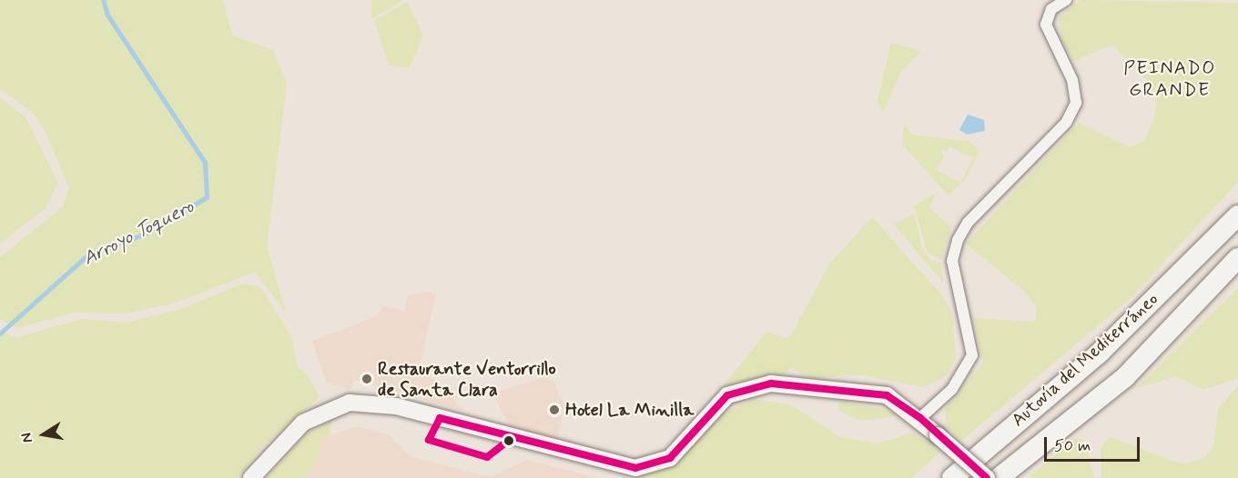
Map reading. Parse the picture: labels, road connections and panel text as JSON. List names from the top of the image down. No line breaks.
{"streets":{"highway":["Autovía del Mediterráneo"]},"districts":["PEINADO GRANDE"],"water":["Arroyo Toquero"],"places":["Restaurante Ventorrillo de Santa Clara","Hotel La Minilla"],"scale_bar":"50 m","north":"left"}
